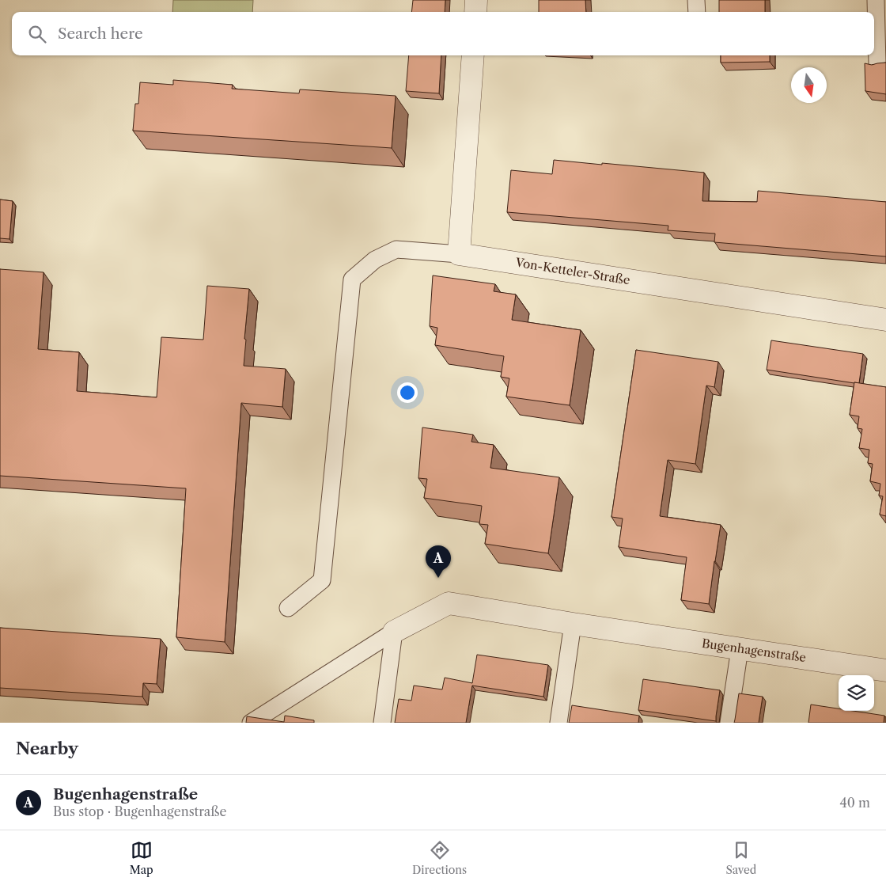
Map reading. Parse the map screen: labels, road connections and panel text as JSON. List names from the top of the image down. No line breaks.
{"streets":{"street":["Von-Ketteler-Straße","Bugenhagenstraße"]},"north":"bottom","page":{"search":"Search here","pins":"A","heading":"Nearby","list":[{"mark":"A","name":"Bugenhagenstraße","note":"Bus stop · Bugenhagenstraße","value":"40 m"}],"nav":["Map","Directions","Saved"]}}
